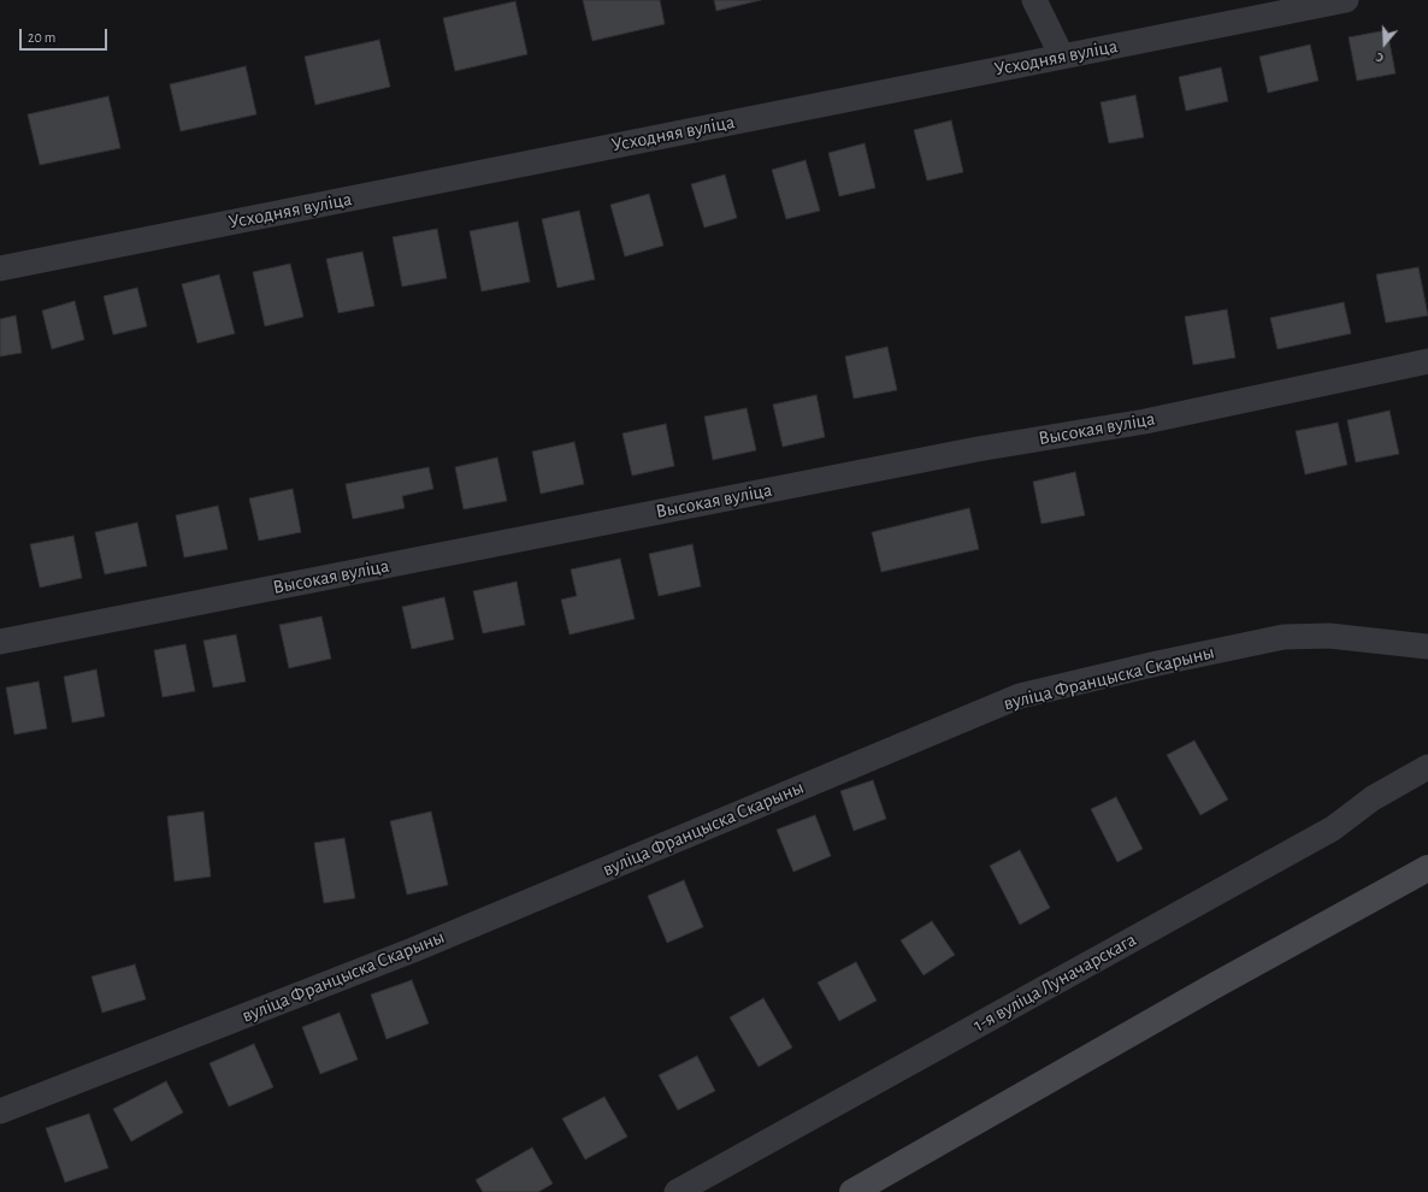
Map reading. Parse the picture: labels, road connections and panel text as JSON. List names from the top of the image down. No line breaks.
{"streets":{"street":["Усходняя вуліца","Высокая вуліца","вуліца Францыска Скарыны","1-я вуліца Луначарскага"]},"scale_bar":"20 m","north":"bottom"}
